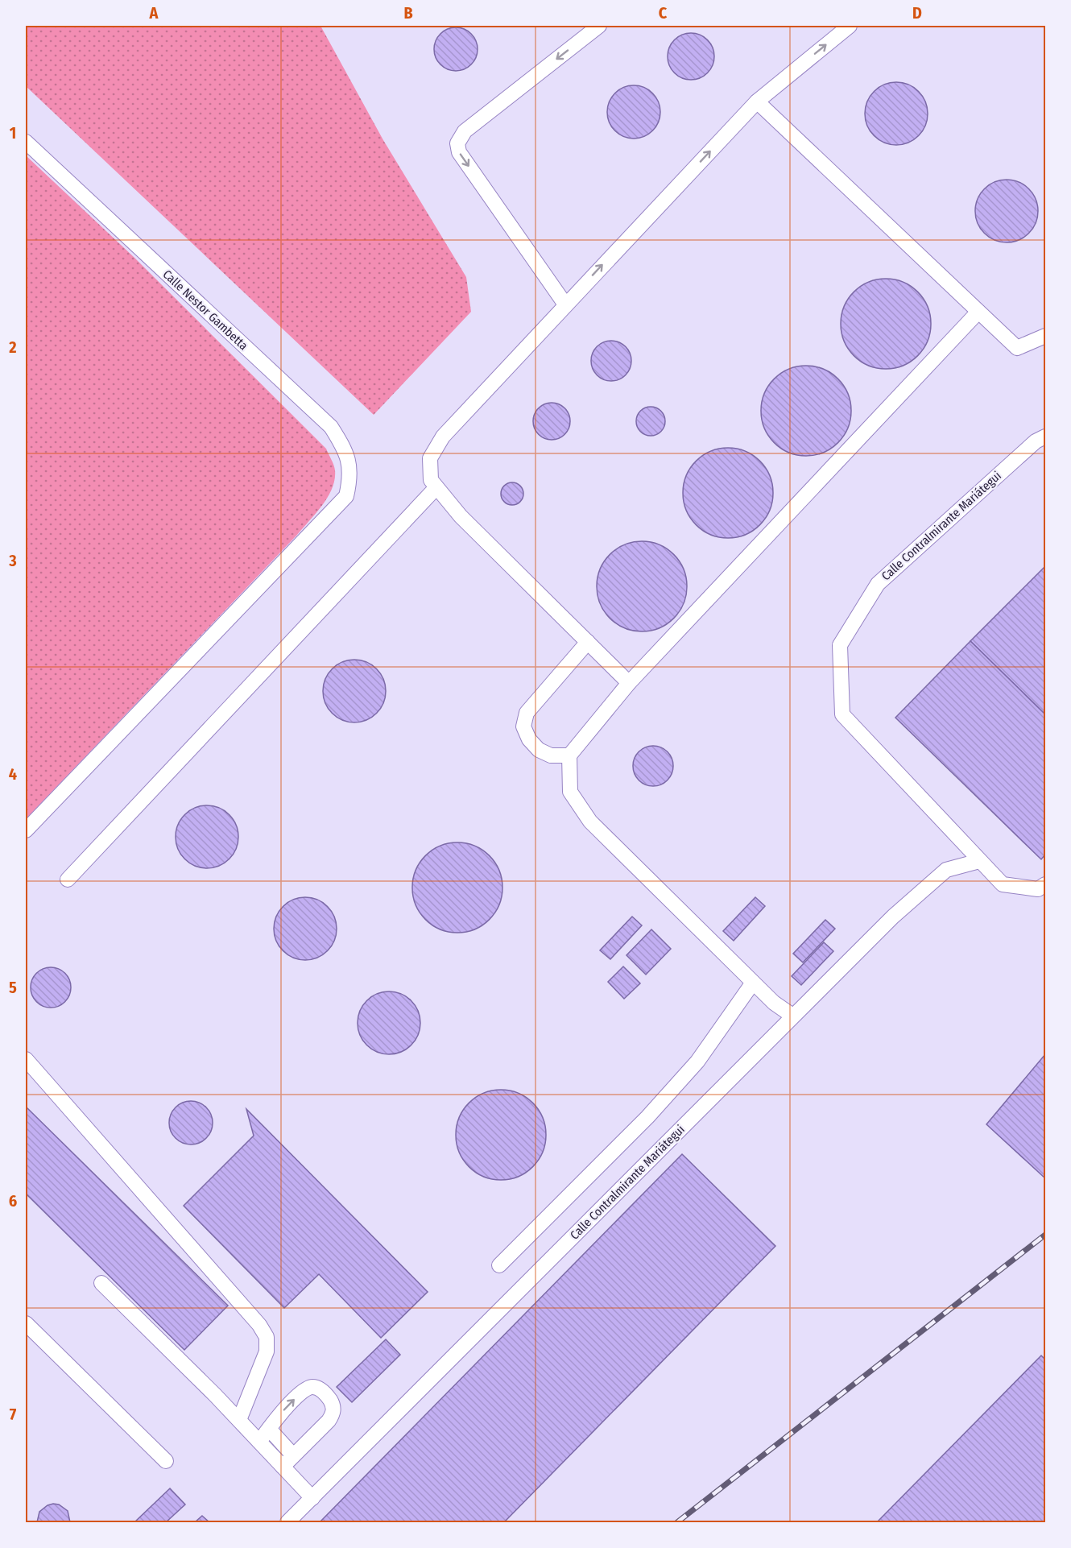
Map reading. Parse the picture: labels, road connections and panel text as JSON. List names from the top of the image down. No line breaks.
{"streets":{"street":["Calle Nestor Gambetta","Calle Contralmirante Mariátegui"]},"grid":{"columns":["A","B","C","D"],"rows":["1","2","3","4","5","6","7"]}}
